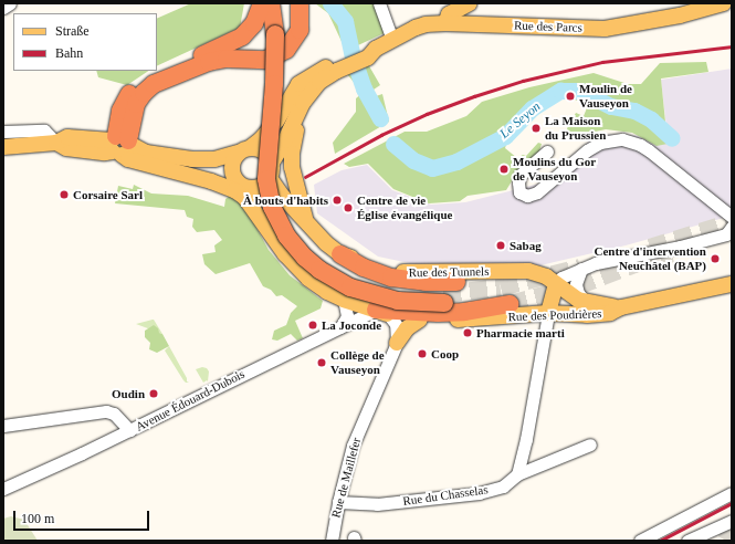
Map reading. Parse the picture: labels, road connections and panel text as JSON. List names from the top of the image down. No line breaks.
{"streets":{"main road":["Rue des Parcs","Rue des Tunnels","Rue des Poudrières"],"street":["Avenue Édouard-Dubois","Rue de Maillefer","Rue du Chasselas"]},"crossings":[["Rue des Tunnels","Rue des Poudrières"],["Rue des Poudrières","Avenue Édouard-Dubois"],["Rue de Maillefer","Rue du Chasselas"]],"water":["Le Seyon"],"places":["Moulin de Vauseyon","La Maison du Prussien","Moulins du Gor de Vauseyon","Corsaire Sarl","À bouts d'habits","Centre de vie Église évangélique","Sabag","Centre d'intervention Neuchâtel (BAP)","La Joconde","Pharmacie marti","Coop","Collège de Vauseyon","Oudin"],"legend":["Straße","Bahn"],"scale_bar":"100 m"}
